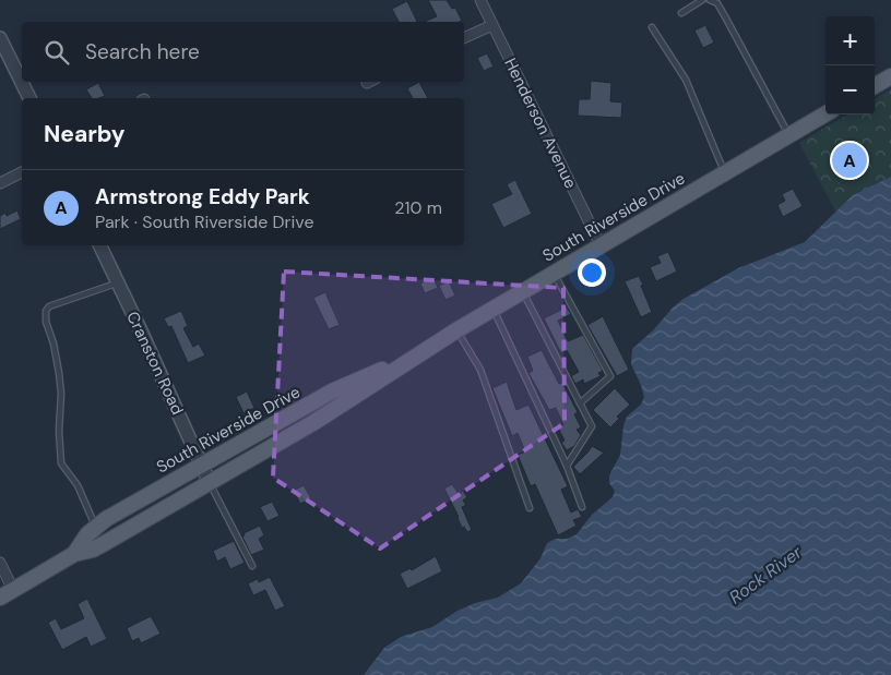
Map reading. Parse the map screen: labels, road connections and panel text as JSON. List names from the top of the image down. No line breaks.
{"streets":{"main road":["South Riverside Drive"],"street":["Henderson Avenue","Cranston Road"]},"crossings":[["Henderson Avenue","South Riverside Drive"],["South Riverside Drive","Cranston Road"]],"water":["Rock River"],"page":{"map_buttons":["+","−"],"search":"Search here","heading":"Nearby","pins":"A","list":[{"mark":"A","name":"Armstrong Eddy Park","note":"Park · South Riverside Drive","value":"210 m"}]}}
